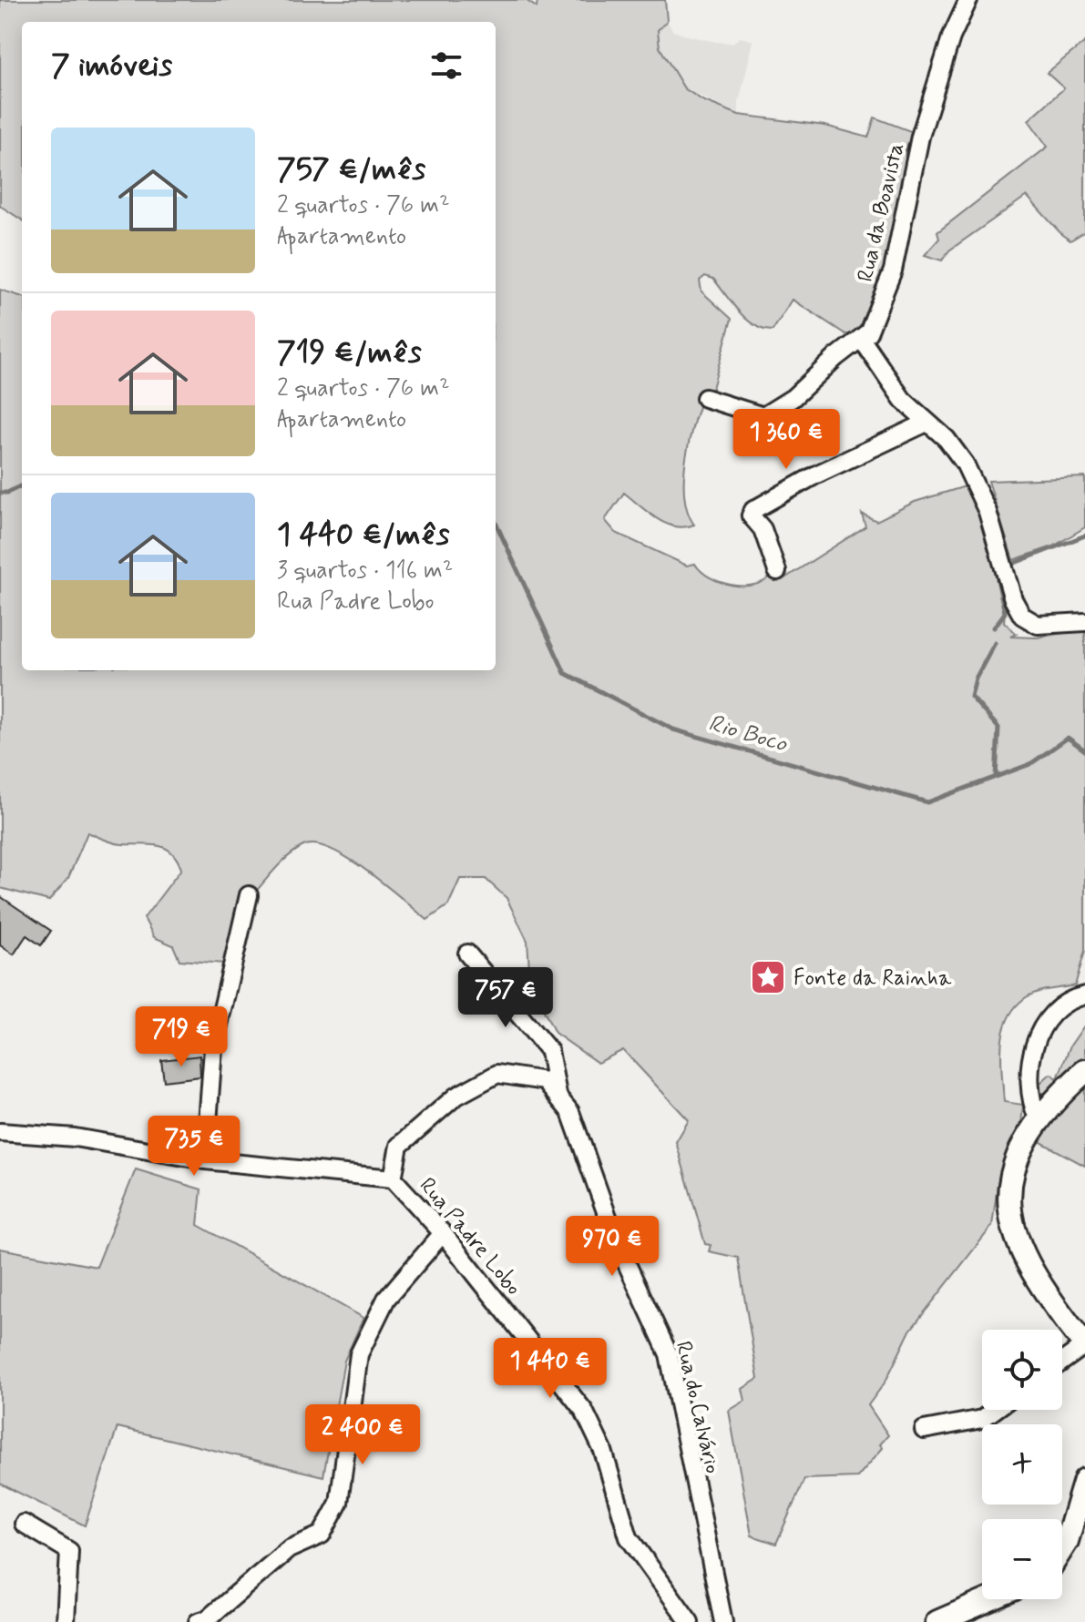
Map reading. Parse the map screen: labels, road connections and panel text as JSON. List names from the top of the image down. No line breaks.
{"streets":{"street":["Rua da Boavista","Rua Padre Lobo","Rua do Calvário"]},"crossings":[["Rua Padre Lobo","Rua do Calvário"]],"water":["Rio Boco"],"places":{"place":["Fonte da Rainha"]},"page":{"heading":"7 imóveis","list":[{"name":"757 €/mês","note":"2 quartos · 76 m² · Apartamento"},{"name":"719 €/mês","note":"2 quartos · 76 m² · Apartamento"},{"name":"1 440 €/mês","note":"3 quartos · 116 m² · Rua Padre Lobo"}],"price":["1 360 €","757 €","719 €","735 €","970 €","1 440 €","2 400 €"],"map_buttons":["+","−"]}}
